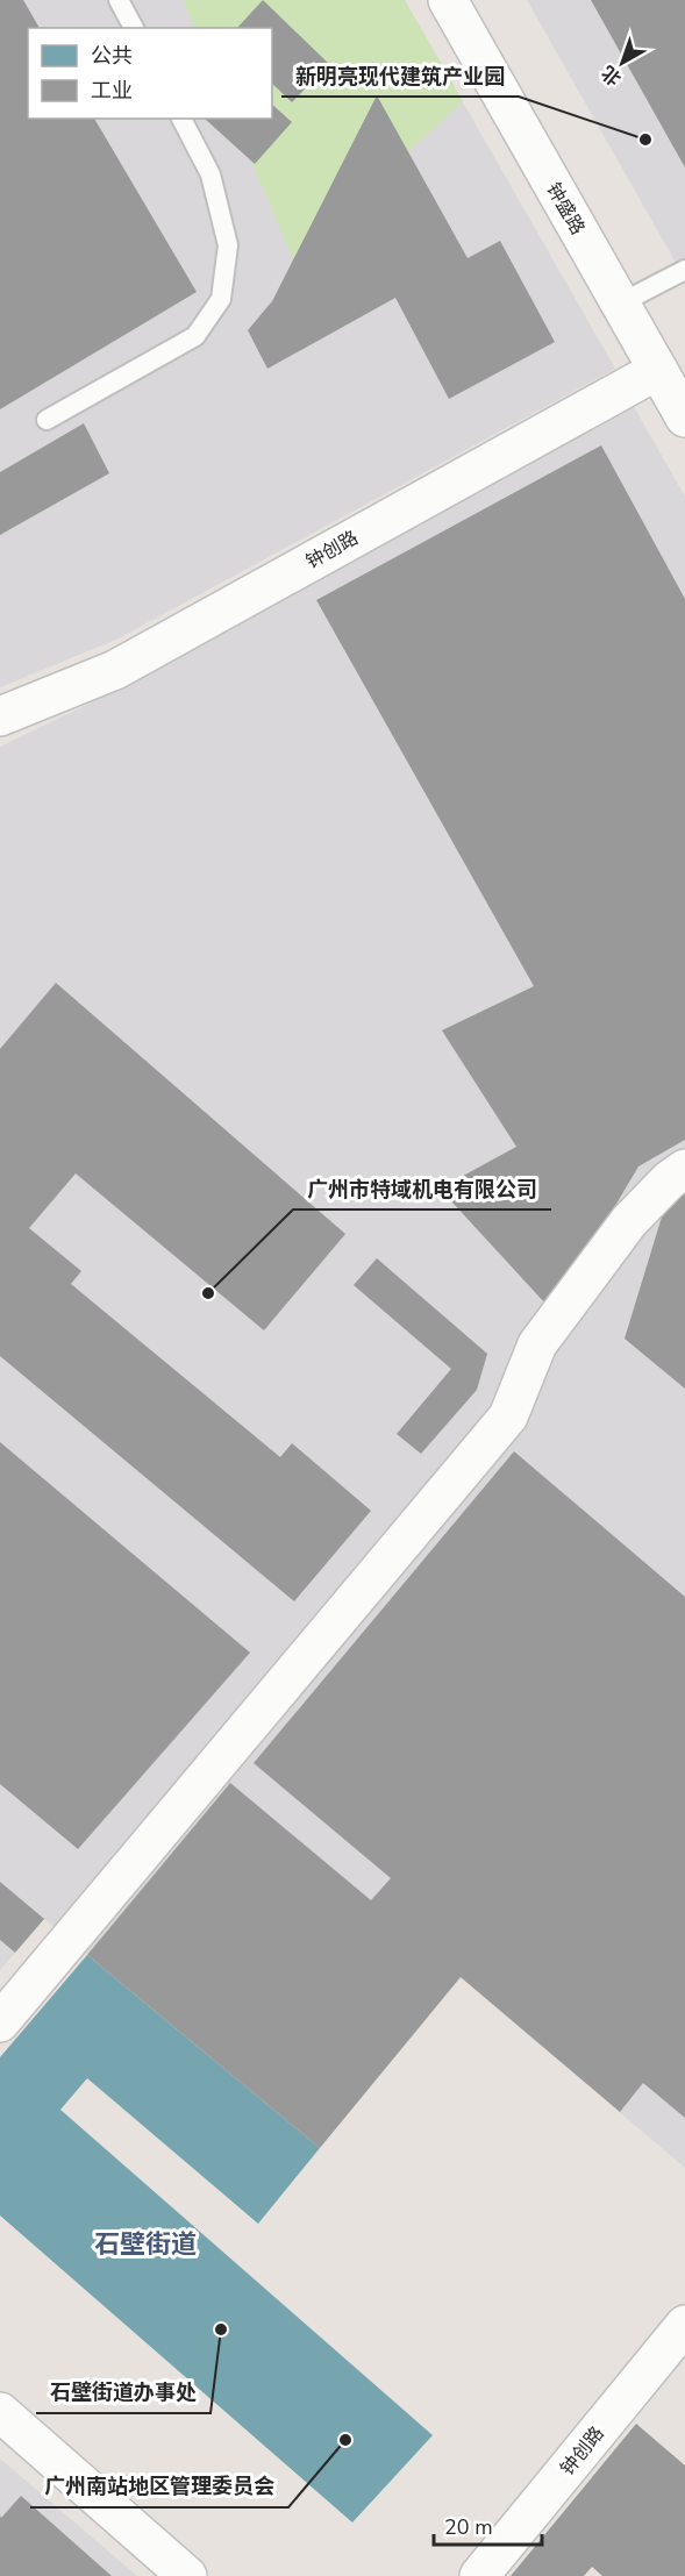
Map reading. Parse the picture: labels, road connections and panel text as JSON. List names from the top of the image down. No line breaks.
{"streets":{"street":["钟盛路","钟创路"]},"crossings":[["钟盛路","钟创路"]],"districts":["石壁街道"],"places":["新明亮现代建筑产业园","广州市特域机电有限公司","石壁街道办事处","广州南站地区管理委员会"],"legend":["公共","工业"],"scale_bar":"20 m","north":"bottom left"}
